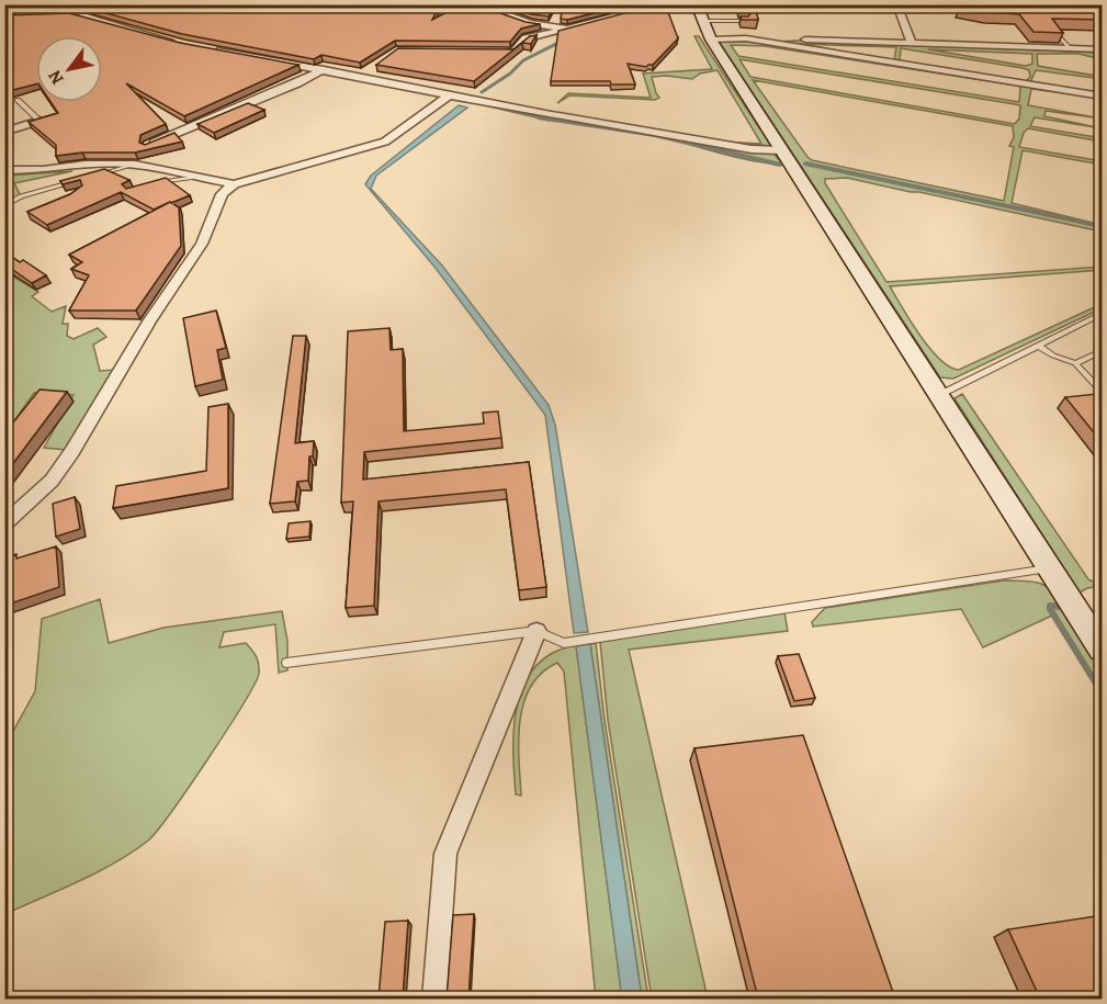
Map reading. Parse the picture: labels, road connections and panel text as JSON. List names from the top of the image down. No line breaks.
{"north":"bottom left"}
